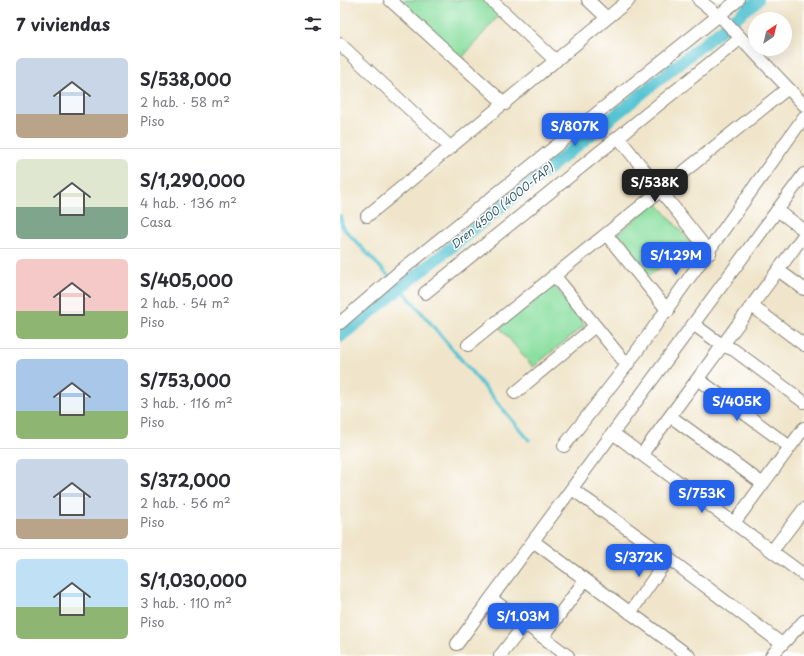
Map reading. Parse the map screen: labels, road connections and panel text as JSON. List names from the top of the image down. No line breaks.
{"water":["Dren 4500 (4000-FAP)"],"north":"top right","page":{"heading":"7 viviendas","list":[{"name":"S/538,000","note":"2 hab. · 58 m² · Piso"},{"name":"S/1,290,000","note":"4 hab. · 136 m² · Casa"},{"name":"S/405,000","note":"2 hab. · 54 m² · Piso"},{"name":"S/753,000","note":"3 hab. · 116 m² · Piso"},{"name":"S/372,000","note":"2 hab. · 56 m² · Piso"},{"name":"S/1,030,000","note":"3 hab. · 110 m² · Piso"}],"price":["S/807K","S/538K","S/1.29M","S/405K","S/753K","S/372K","S/1.03M"]}}
